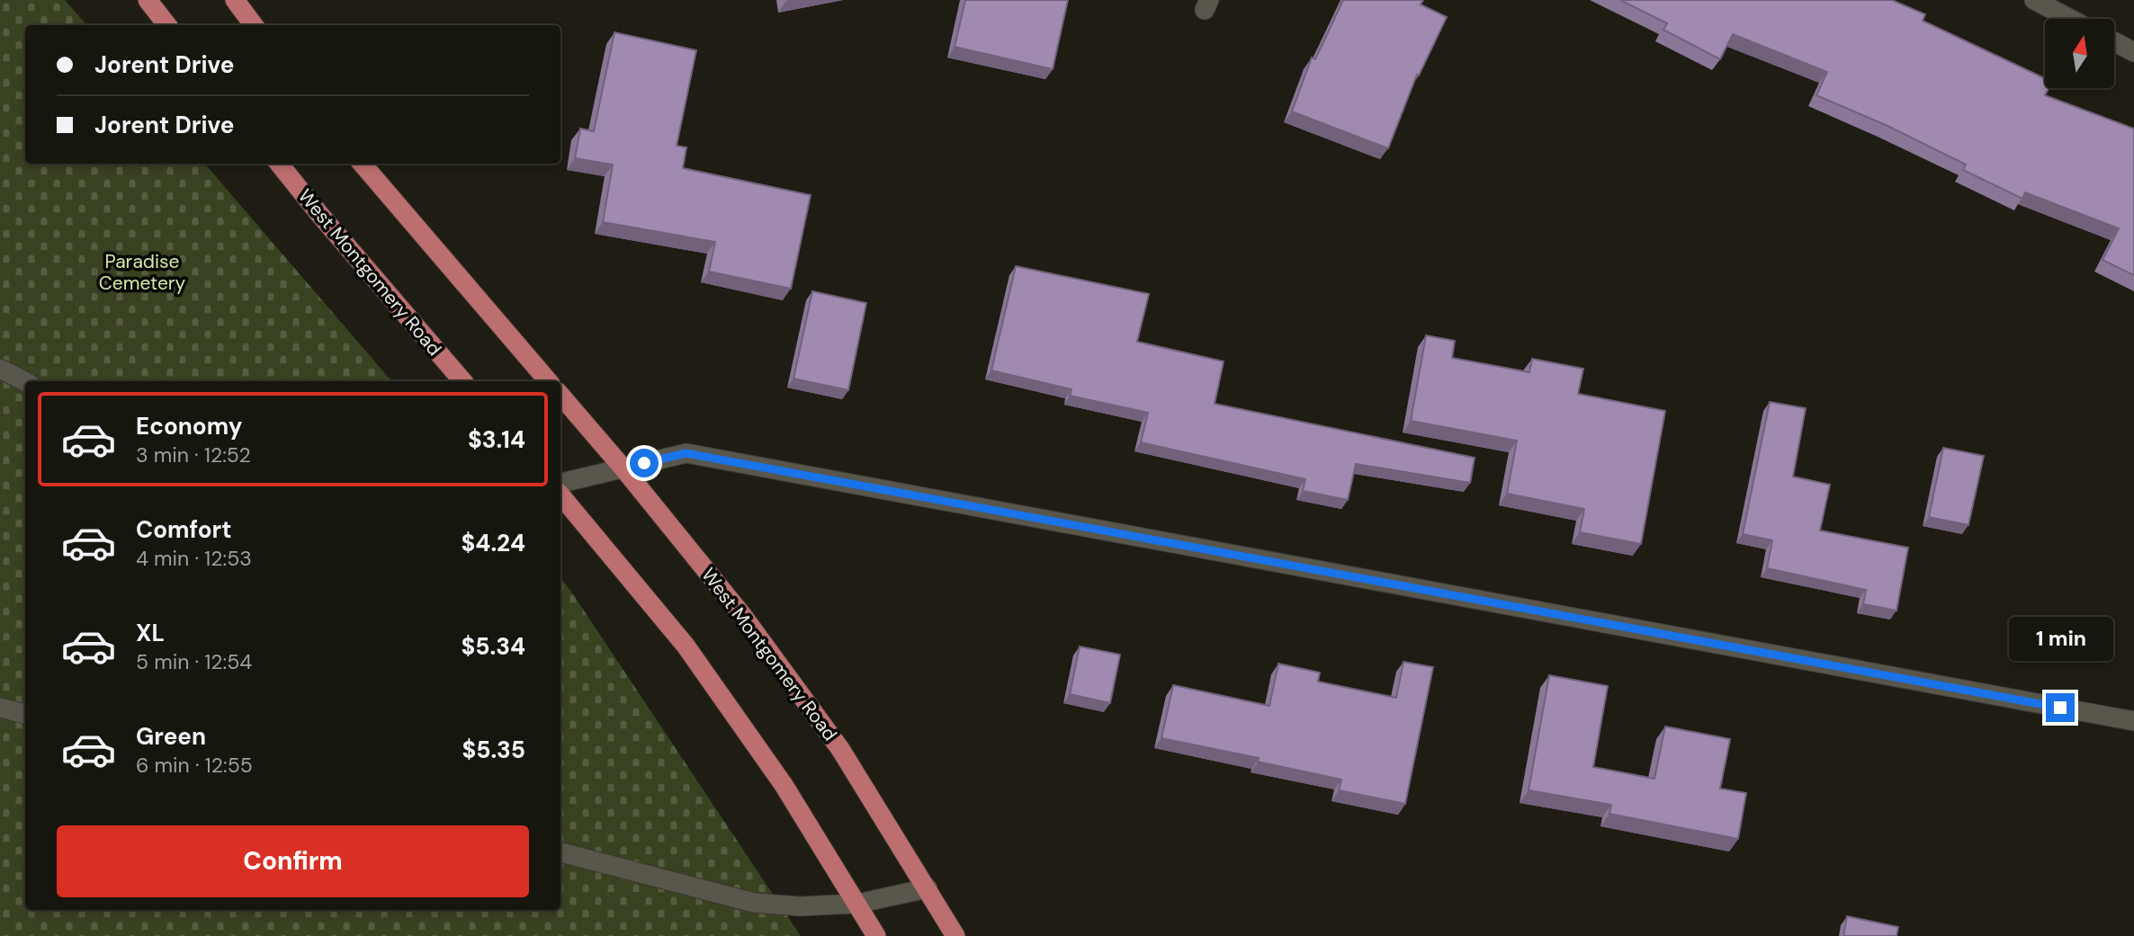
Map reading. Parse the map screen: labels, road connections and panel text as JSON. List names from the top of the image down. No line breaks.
{"streets":{"main road":["West Montgomery Road"]},"parks":["Paradise Cemetery"],"north":"top","page":{"banner":["Jorent Drive","Jorent Drive"],"list":[{"name":"Economy","note":"3 min · 12:52","value":"$3.14"},{"name":"Comfort","note":"4 min · 12:53","value":"$4.24"},{"name":"XL","note":"5 min · 12:54","value":"$5.34"},{"name":"Green","note":"6 min · 12:55","value":"$5.35"}],"bubble":"1 min","buttons":"Confirm"}}
